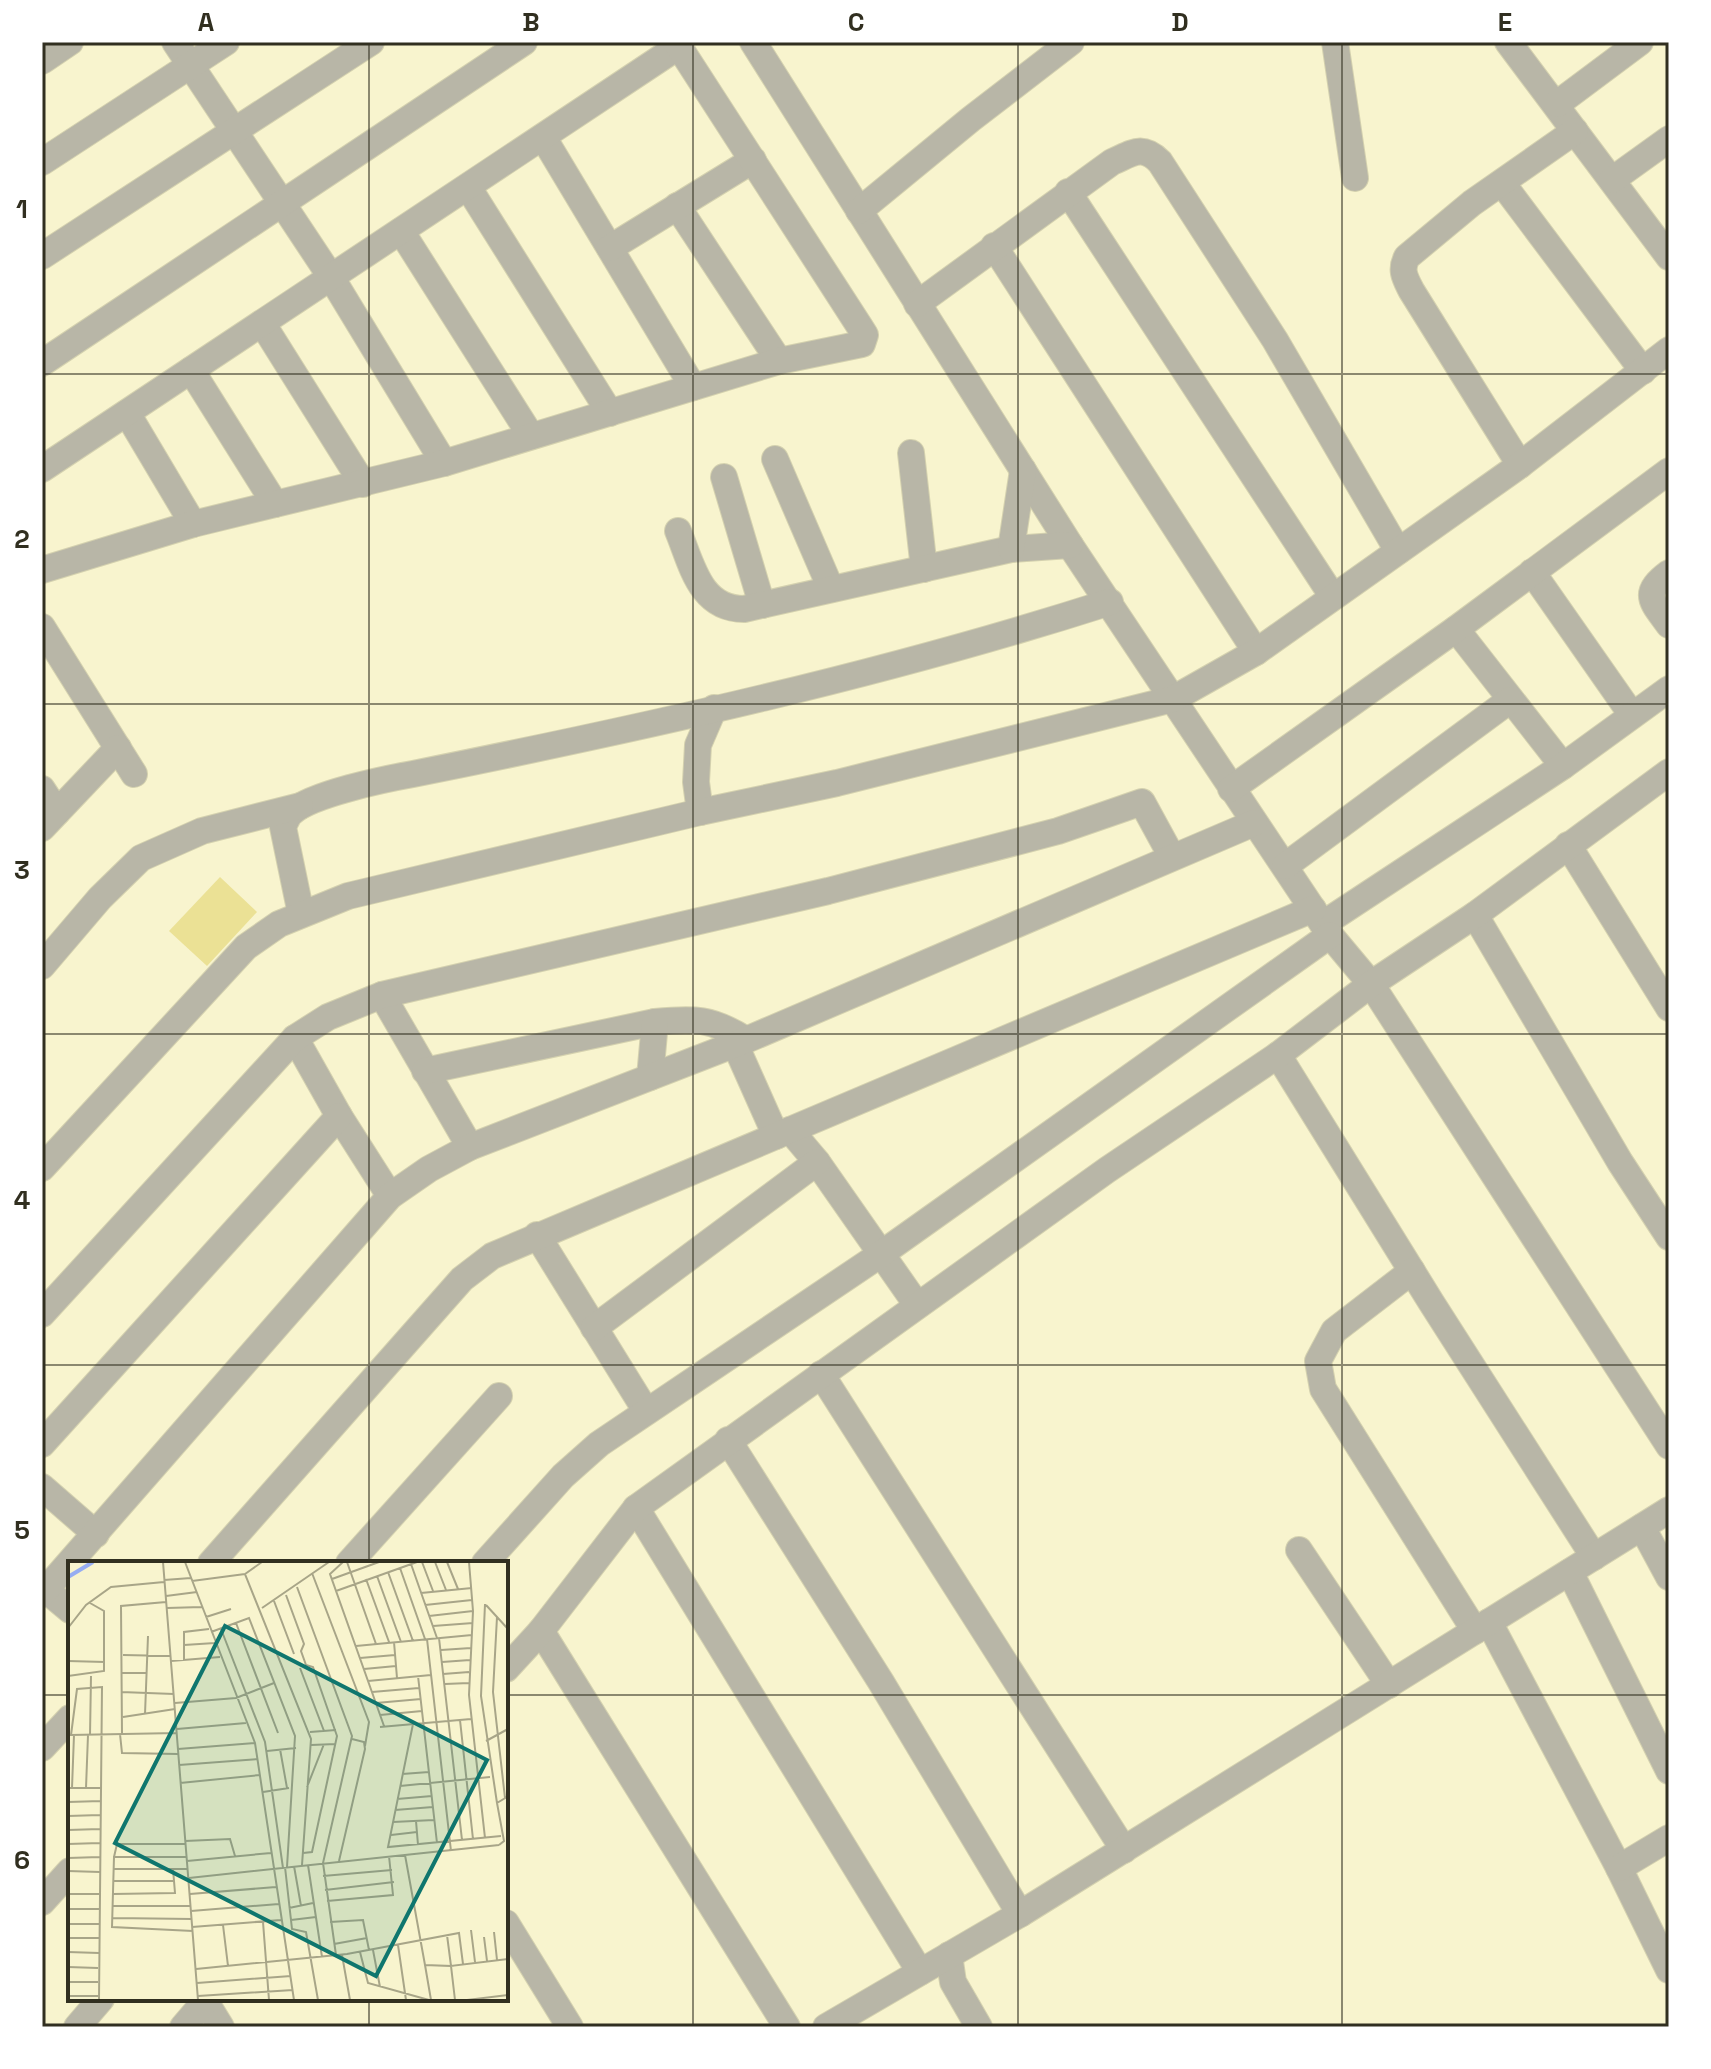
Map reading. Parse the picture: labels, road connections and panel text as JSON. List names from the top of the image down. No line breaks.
{"grid":{"columns":["A","B","C","D","E"],"rows":["1","2","3","4","5","6"]}}
